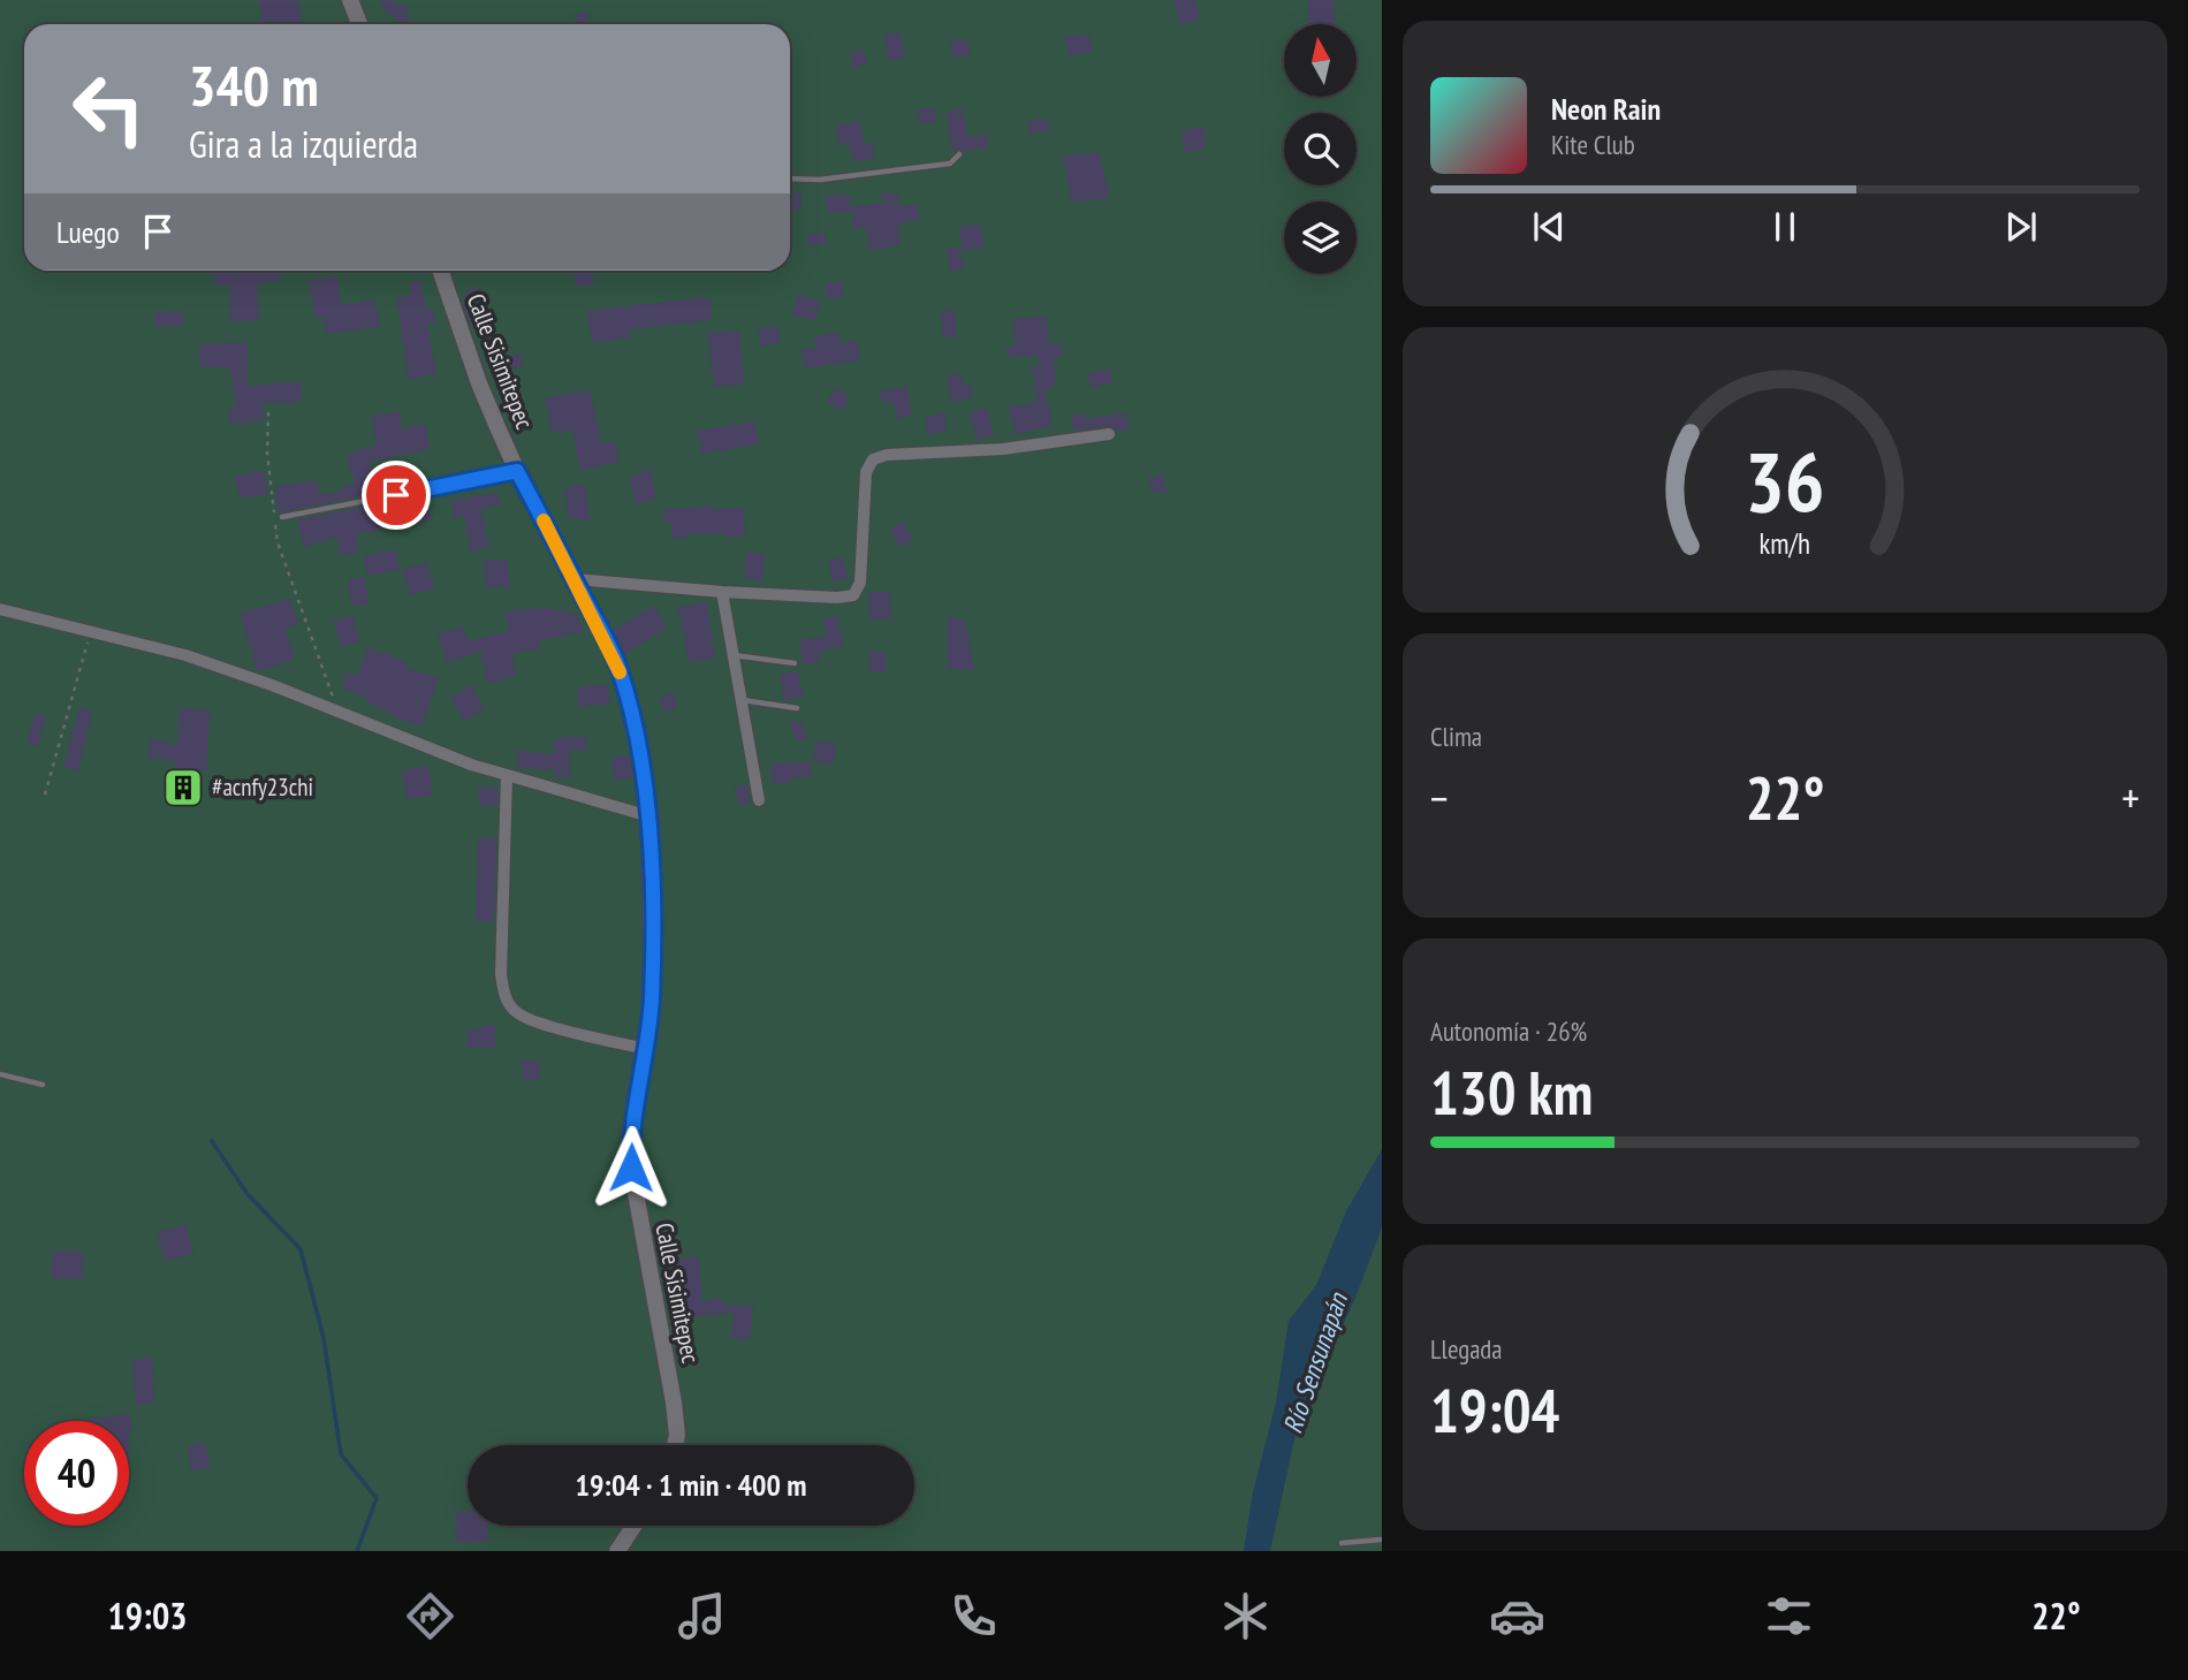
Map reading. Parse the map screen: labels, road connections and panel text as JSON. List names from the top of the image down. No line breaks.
{"streets":{"street":["Calle Sisimitepec"]},"water":["Río Sensunapán"],"places":{"building":["#acnfy23chi"]},"north":"top","page":{"turn":["340 m","Gira a la izquierda"],"song":["Neon Rain","Kite Club"],"then":"Luego","tile":["Clima",["Autonomía · 26%","130 km"],["Llegada","19:04"]],"heat":["−","22°","+"],"limit":"40","trip":"19:04 · 1 min · 400 m","tabs":["19:03","22°"],"gauge":["36","km/h"]}}
